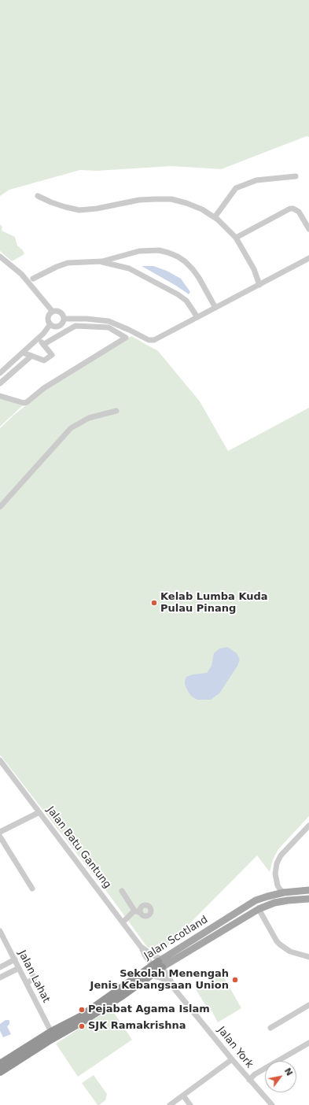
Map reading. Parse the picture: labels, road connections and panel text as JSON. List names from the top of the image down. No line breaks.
{"streets":{"highway":["Jalan Scotland"],"street":["Jalan Batu Gantung","Jalan Lahat","Jalan York"]},"crossings":[["Jalan Batu Gantung","Jalan Scotland"],["Jalan Batu Gantung","Jalan York"],["Jalan Scotland","Jalan Lahat"],["Jalan Scotland","Jalan York"]],"places":["Kelab Lumba Kuda Pulau Pinang","Sekolah Menengah Jenis Kebangsaan Union","Pejabat Agama Islam","SJK Ramakrishna"],"north":"top right"}
